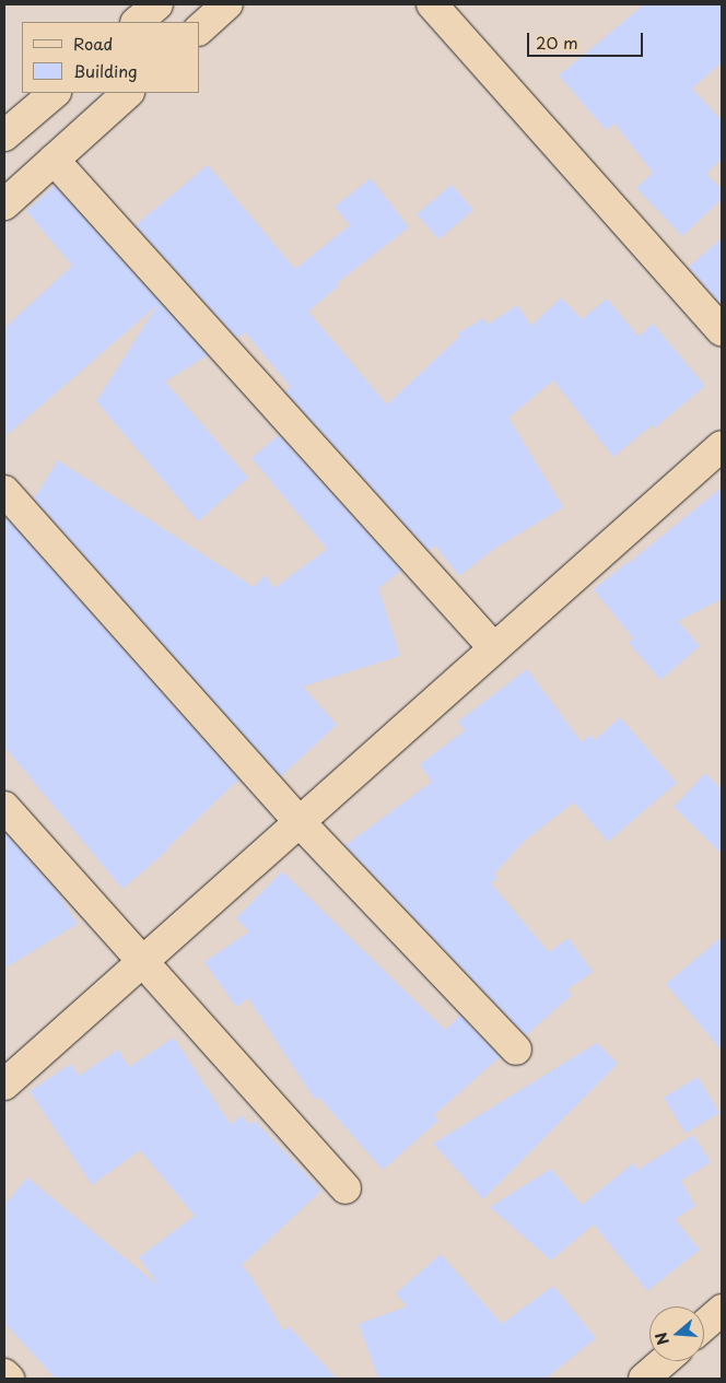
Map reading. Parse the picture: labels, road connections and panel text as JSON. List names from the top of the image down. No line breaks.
{"legend":["Road","Building"],"scale_bar":"20 m","north":"left"}
